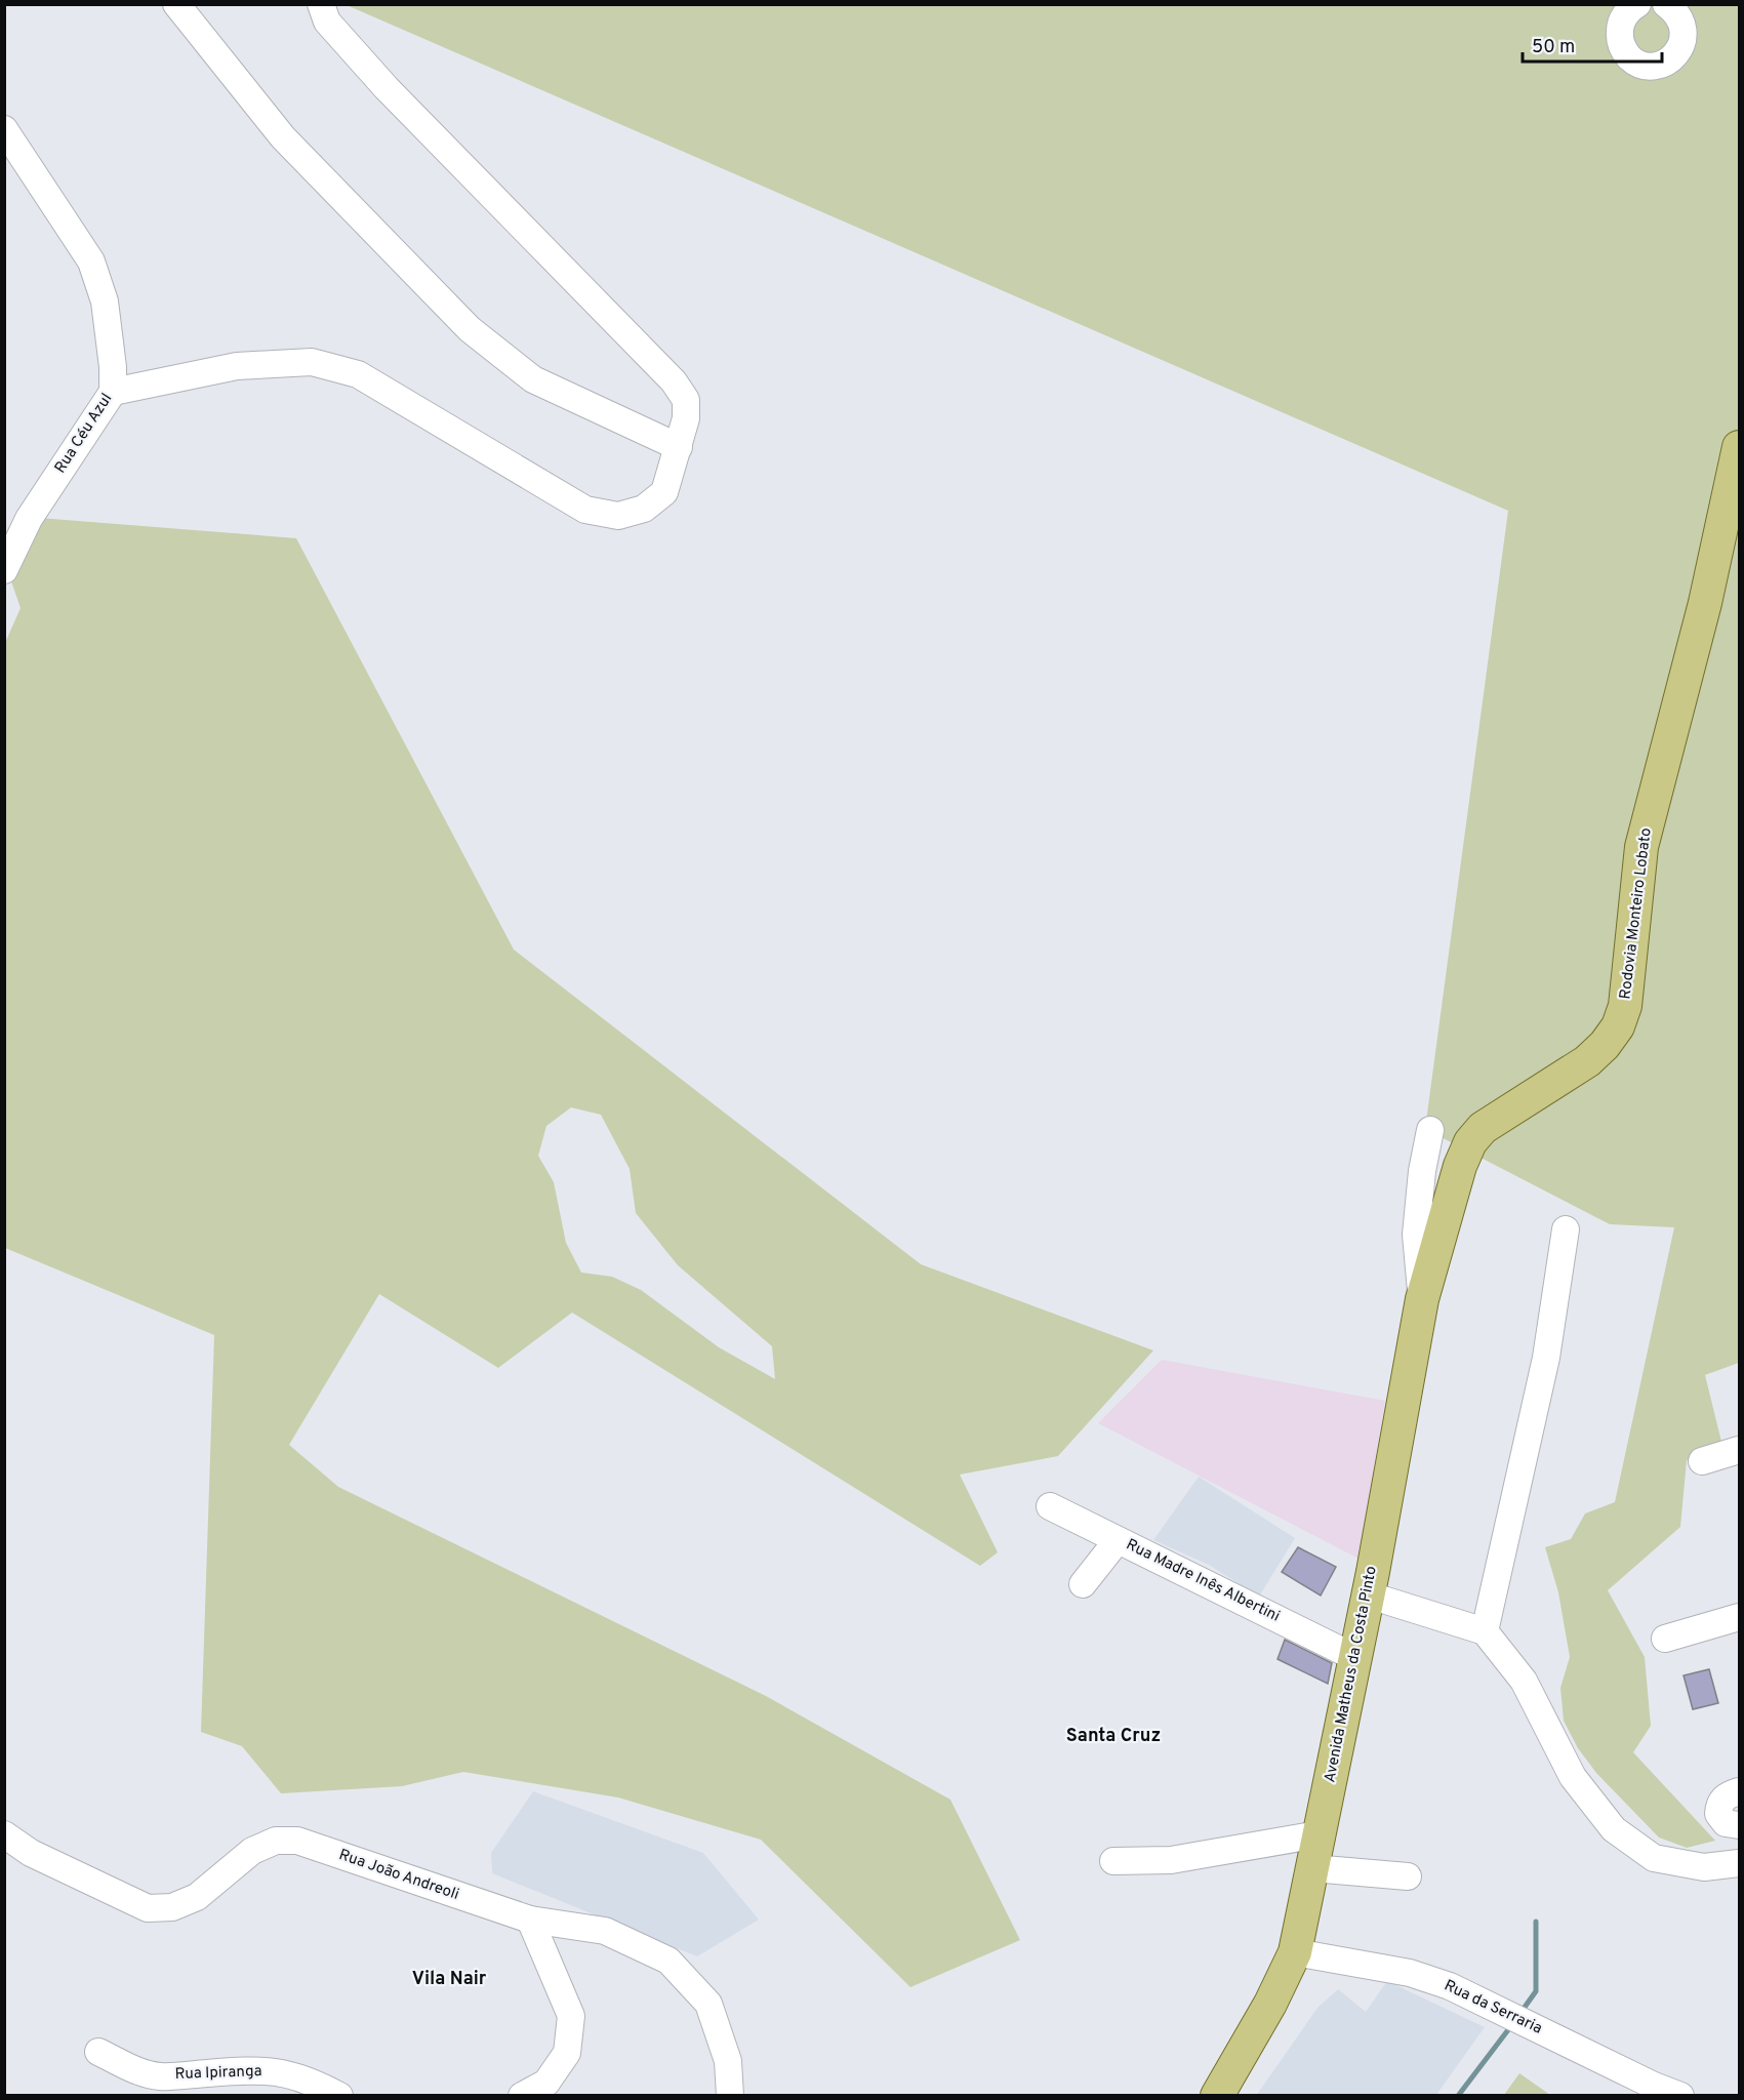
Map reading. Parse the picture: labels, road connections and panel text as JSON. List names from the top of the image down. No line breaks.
{"streets":{"main road":["Rodovia Monteiro Lobato","Avenida Matheus da Costa Pinto"],"street":["Rua Céu Azul","Rua Madre Inês Albertini","Rua João Andreoli","Rua da Serraria","Rua Ipiranga"]},"crossings":[["Rodovia Monteiro Lobato","Avenida Matheus da Costa Pinto"],["Rua Madre Inês Albertini","Avenida Matheus da Costa Pinto"],["Avenida Matheus da Costa Pinto","Rua da Serraria"]],"districts":["Santa Cruz","Vila Nair"],"scale_bar":"50 m"}
